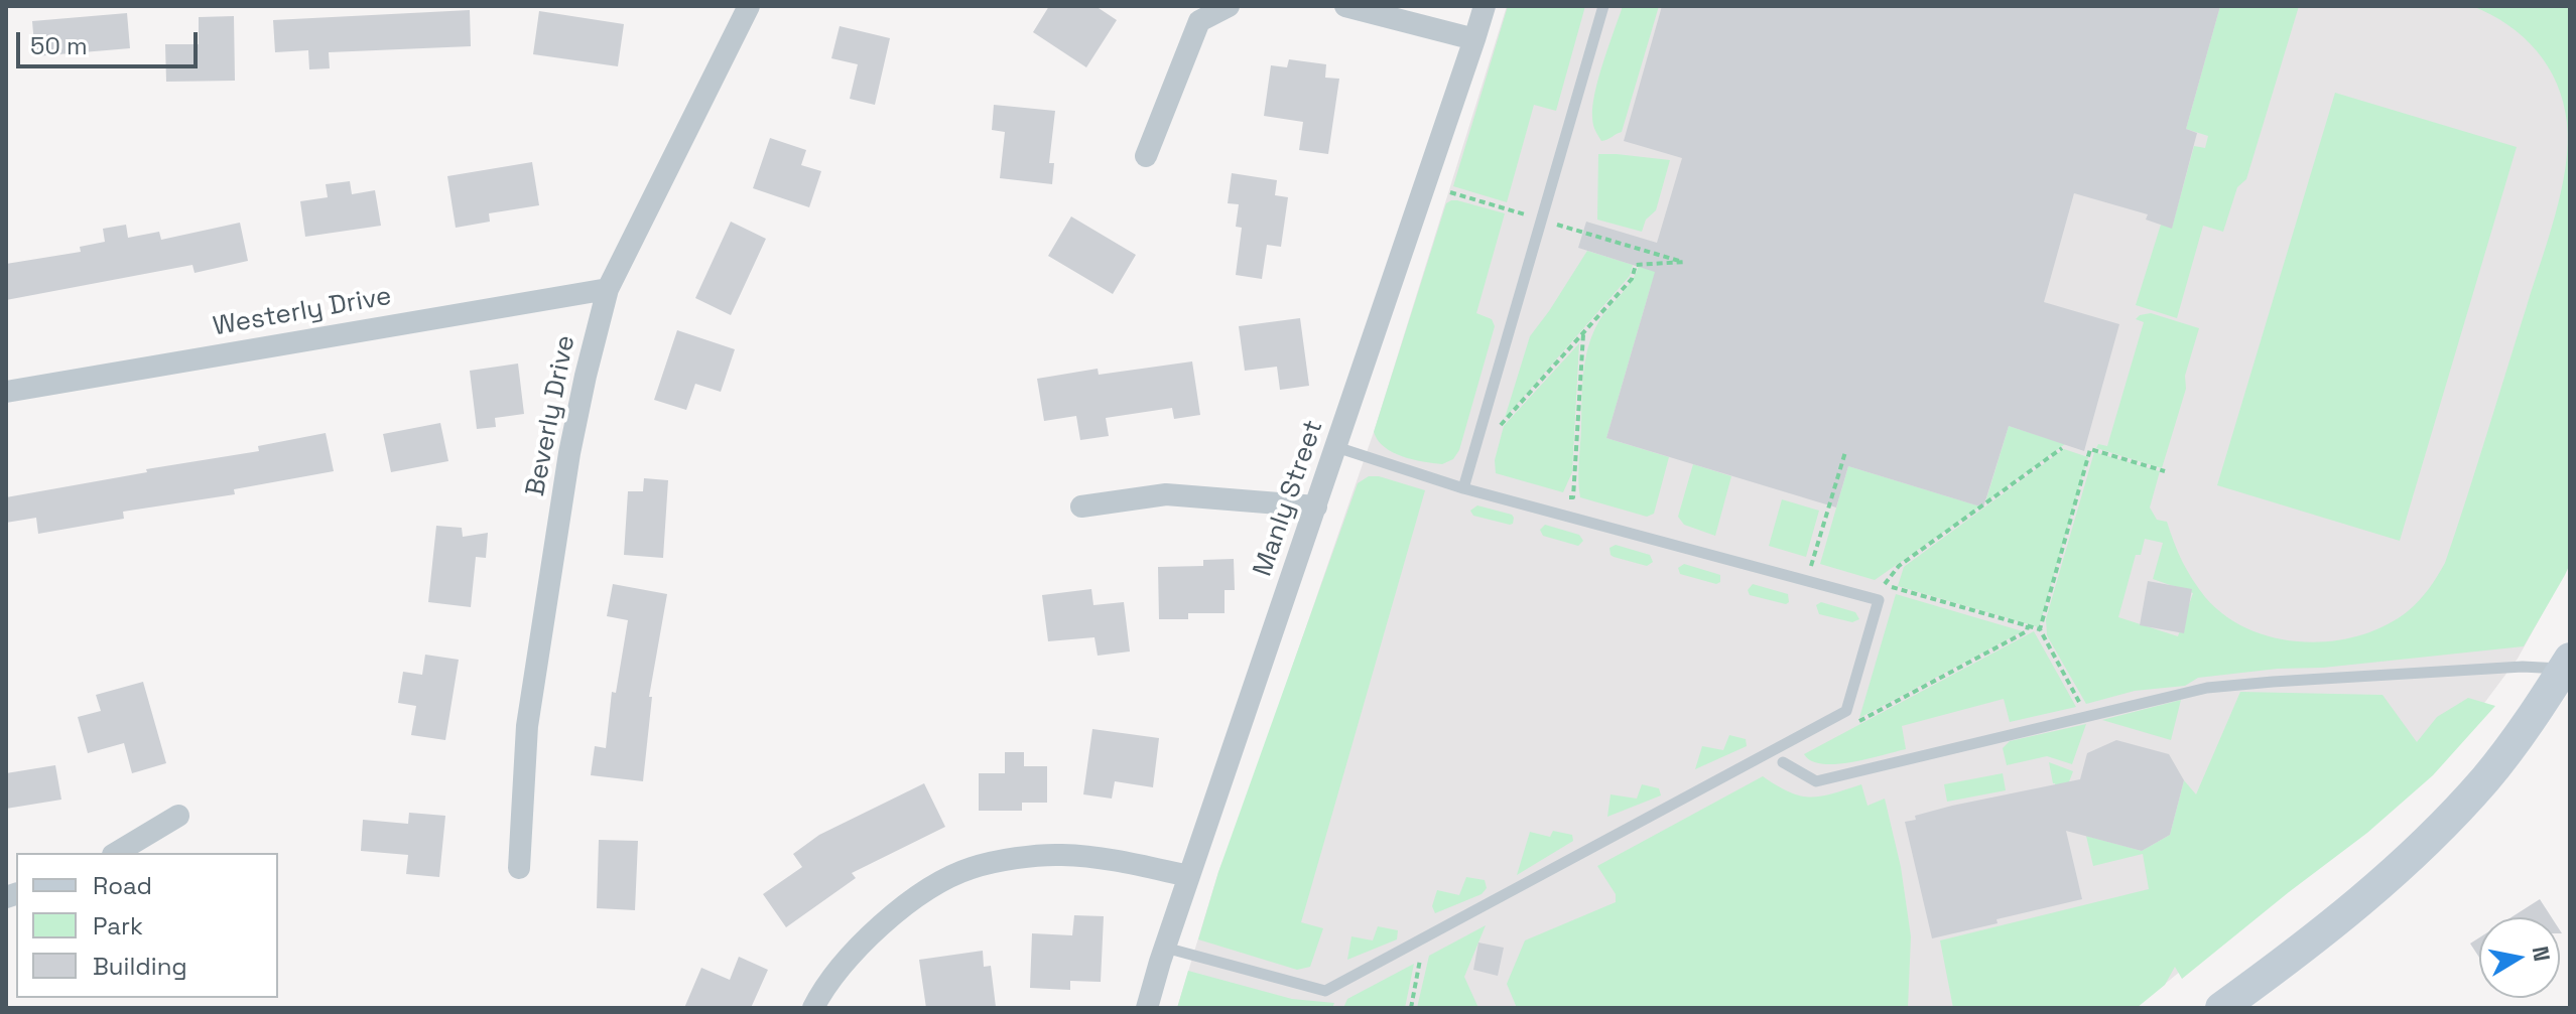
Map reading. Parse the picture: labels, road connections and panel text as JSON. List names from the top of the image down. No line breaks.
{"streets":{"street":["Westerly Drive","Beverly Drive","Manly Street"]},"crossings":[["Westerly Drive","Beverly Drive"]],"legend":["Road","Park","Building"],"scale_bar":"50 m","north":"right"}
